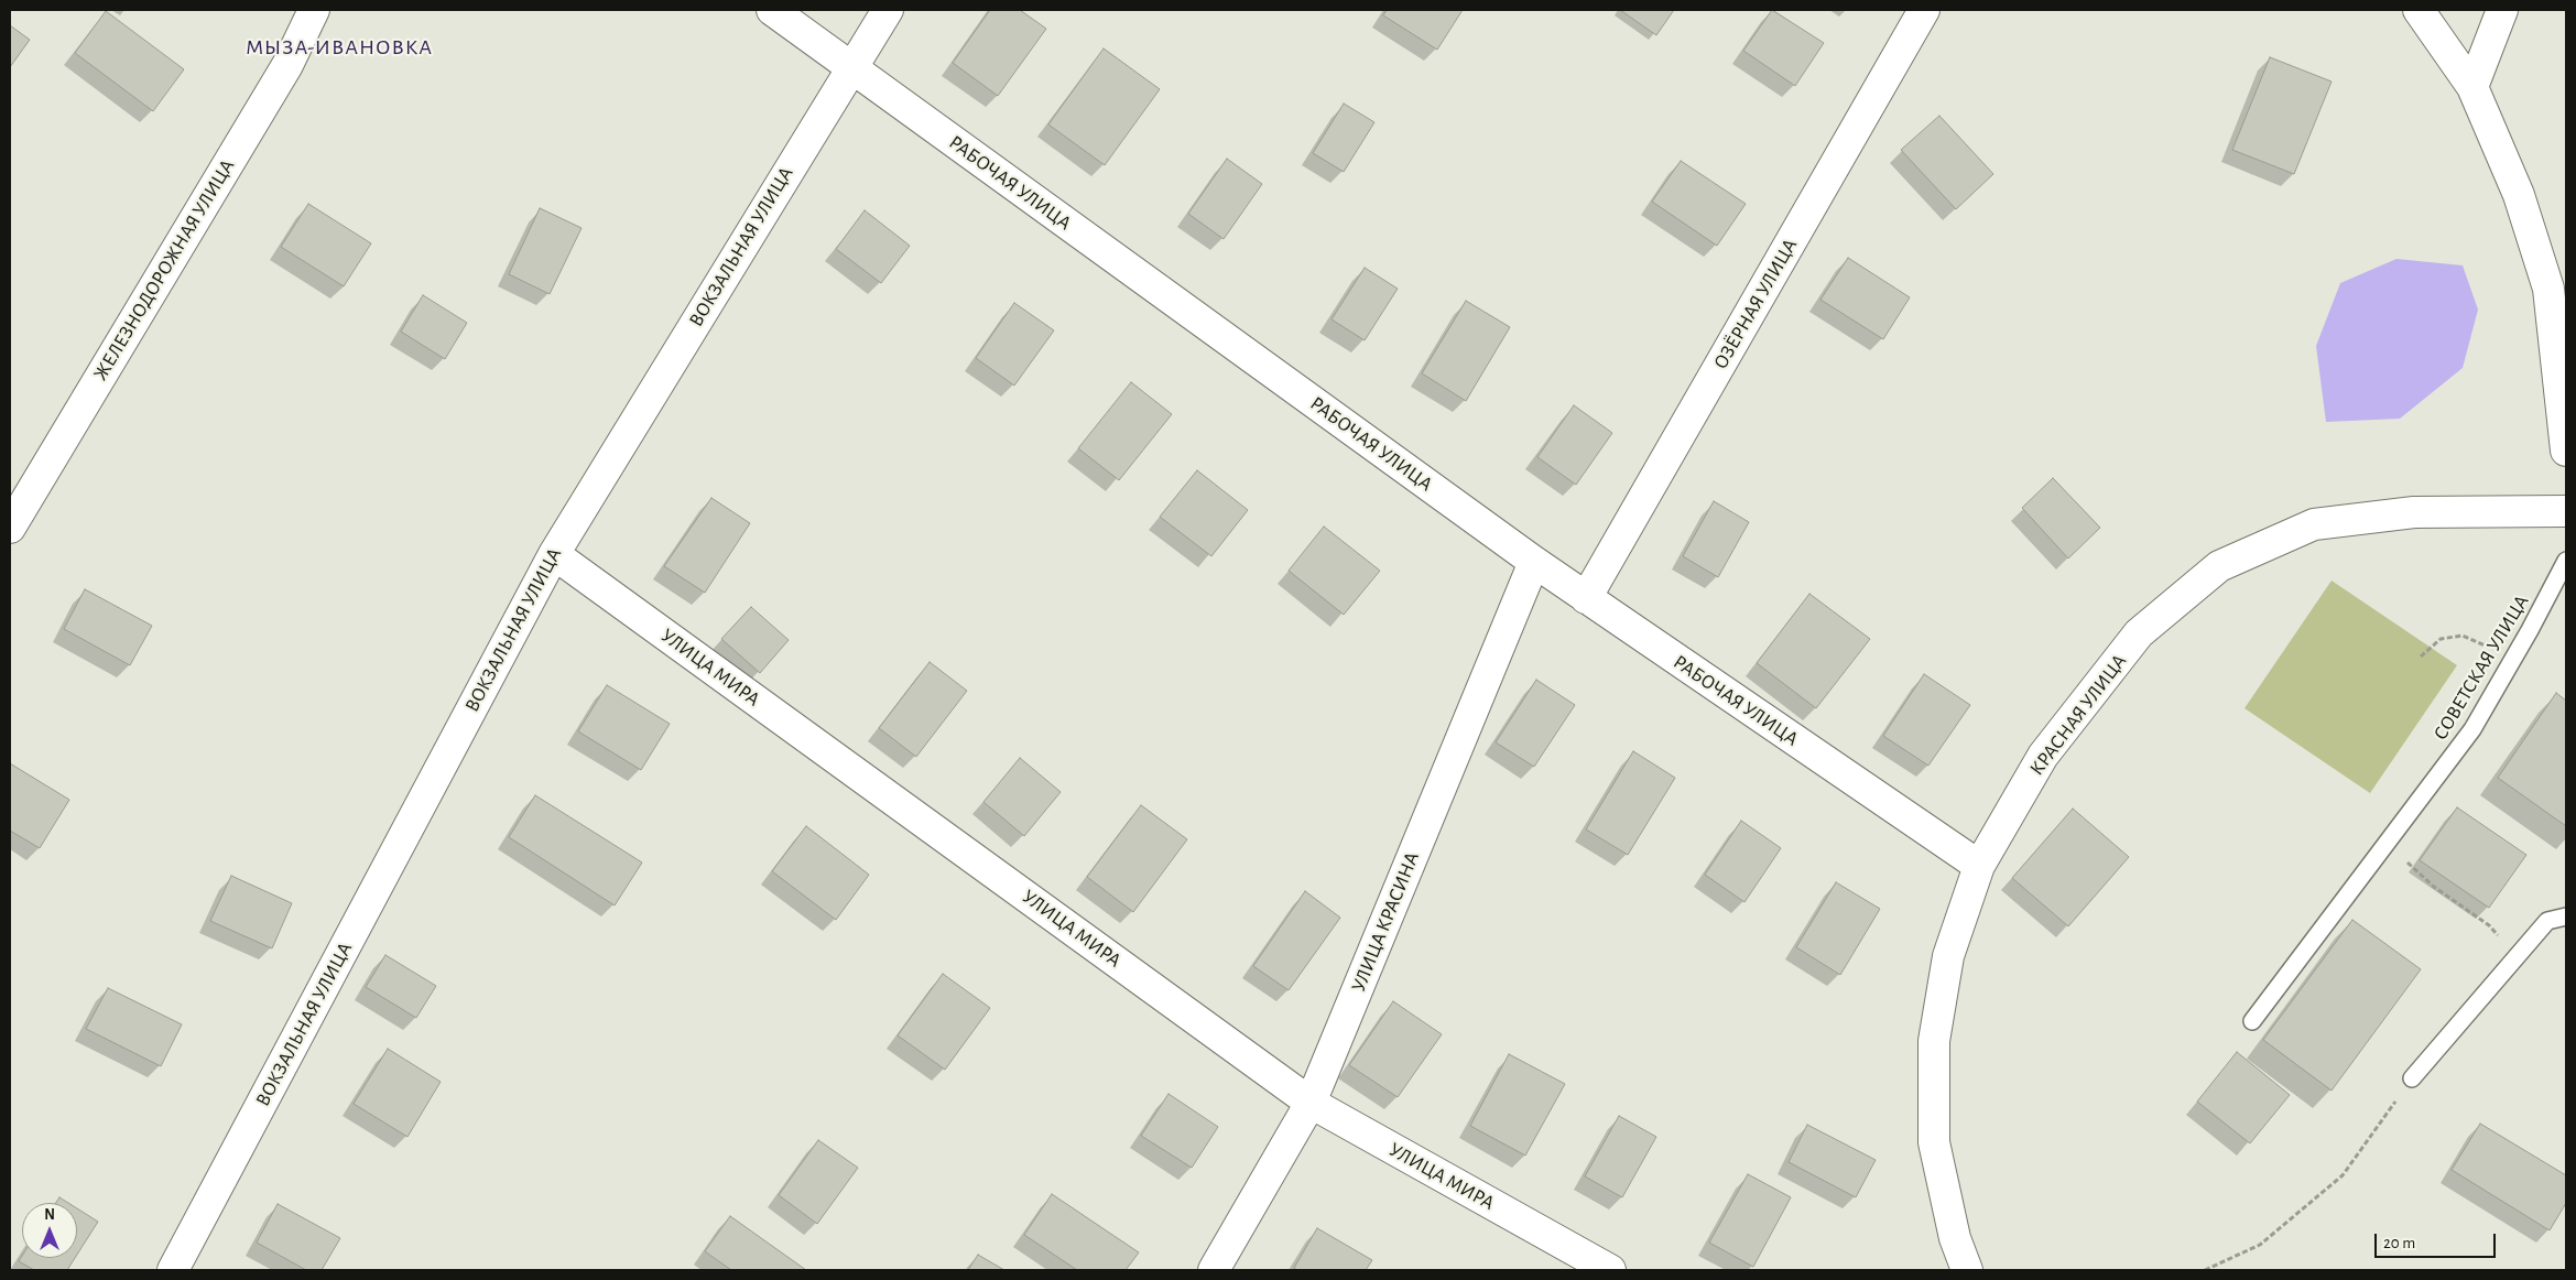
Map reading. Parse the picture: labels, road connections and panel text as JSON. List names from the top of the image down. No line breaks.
{"streets":{"street":["РАБОЧАЯ УЛИЦА","ВОКЗАЛЬНАЯ УЛИЦА","ЖЕЛЕЗНОДОРОЖНАЯ УЛИЦА","ОЗЁРНАЯ УЛИЦА","УЛИЦА МИРА","КРАСНАЯ УЛИЦА","УЛИЦА КРАСИНА"],"lane":["СОВЕТСКАЯ УЛИЦА"]},"crossings":[["РАБОЧАЯ УЛИЦА","ВОКЗАЛЬНАЯ УЛИЦА"],["РАБОЧАЯ УЛИЦА","ОЗЁРНАЯ УЛИЦА"],["РАБОЧАЯ УЛИЦА","КРАСНАЯ УЛИЦА"],["РАБОЧАЯ УЛИЦА","УЛИЦА КРАСИНА"],["ВОКЗАЛЬНАЯ УЛИЦА","УЛИЦА МИРА"],["УЛИЦА МИРА","УЛИЦА КРАСИНА"]],"districts":["МЫЗА-ИВАНОВКА"],"scale_bar":"20 m","north":"top"}
